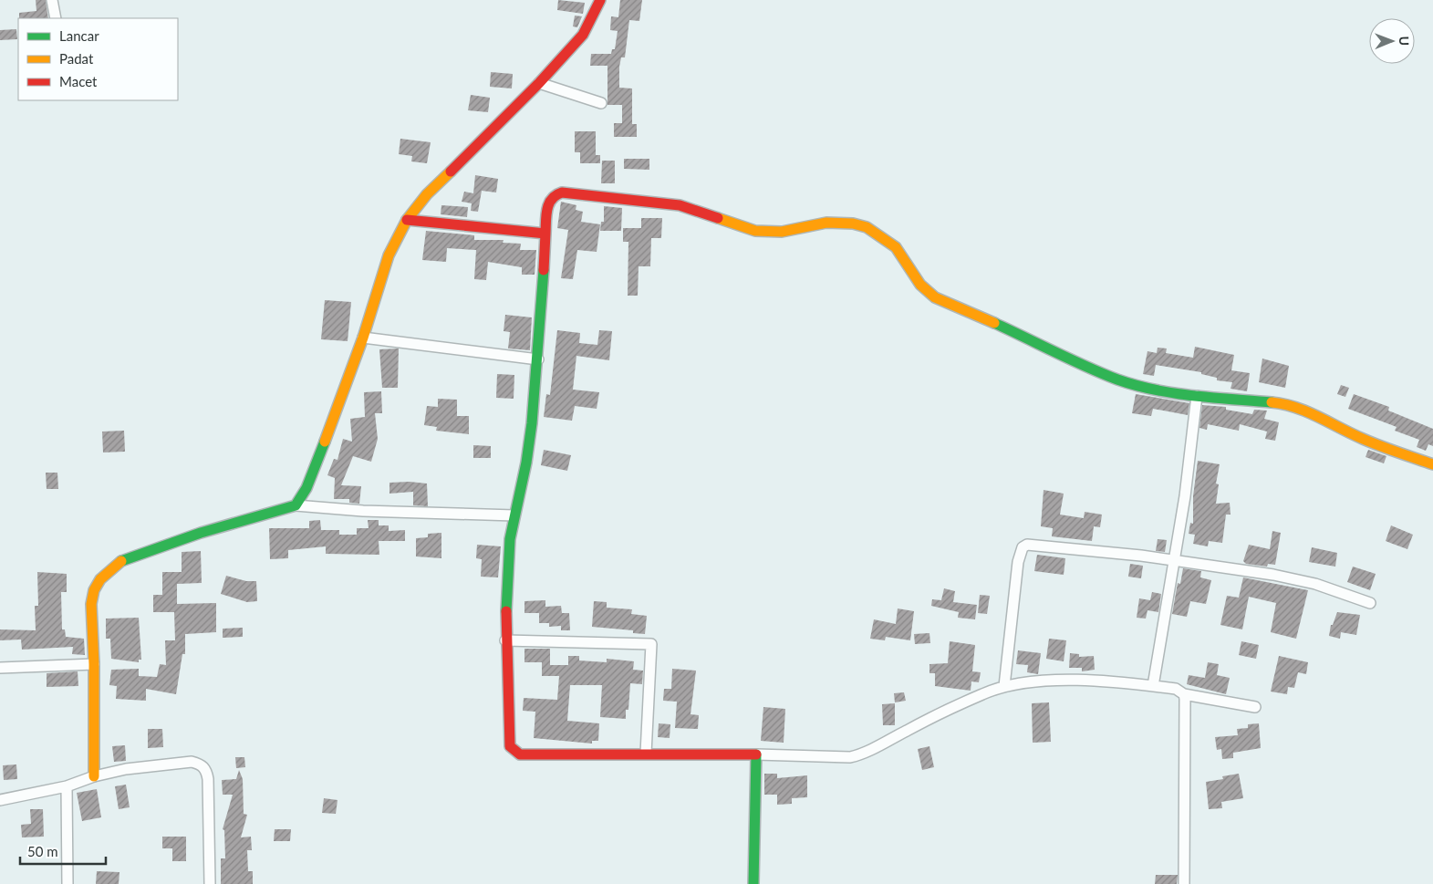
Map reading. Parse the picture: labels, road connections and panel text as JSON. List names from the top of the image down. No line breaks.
{"legend":["Lancar","Padat","Macet"],"scale_bar":"50 m","north":"right"}
